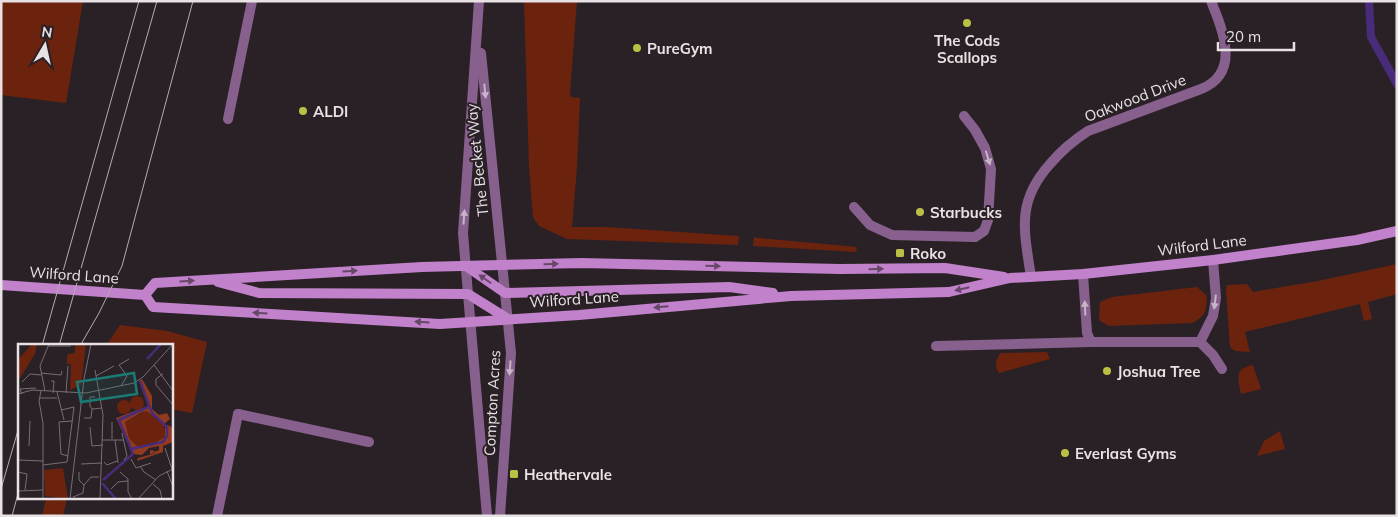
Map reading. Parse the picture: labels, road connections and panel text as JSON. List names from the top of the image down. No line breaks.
{"streets":{"main road":["Wilford Lane"],"street":["Oakwood Drive","The Becket Way","Compton Acres"]},"crossings":[["Oakwood Drive","Wilford Lane"],["The Becket Way","Wilford Lane"],["The Becket Way","Compton Acres"],["Wilford Lane","Compton Acres"]],"places":{"other":["The Cods Scallops","PureGym","ALDI","Starbucks","Joshua Tree","Everlast Gyms"],"transit":["Roko","Heathervale"]},"scale_bar":"20 m","north":"top"}
